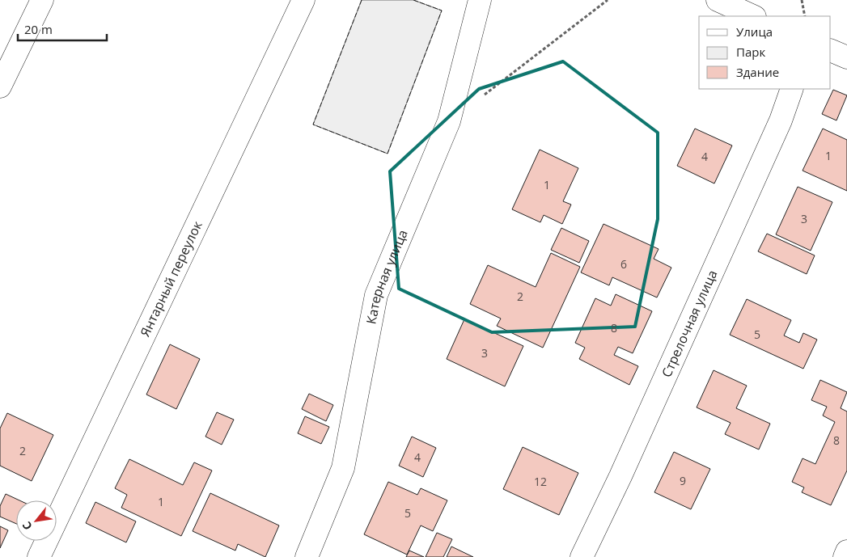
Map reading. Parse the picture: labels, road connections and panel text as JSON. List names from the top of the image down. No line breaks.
{"streets":{"street":["Катерная улица","Янтарный переулок","Стрелочная улица"]},"house_numbers":["1","4","1","3","6","2","8","5","3","8","2","4","9","12","1","5"],"legend":["Улица","Парк","Здание"],"scale_bar":"20 m","north":"bottom left"}
